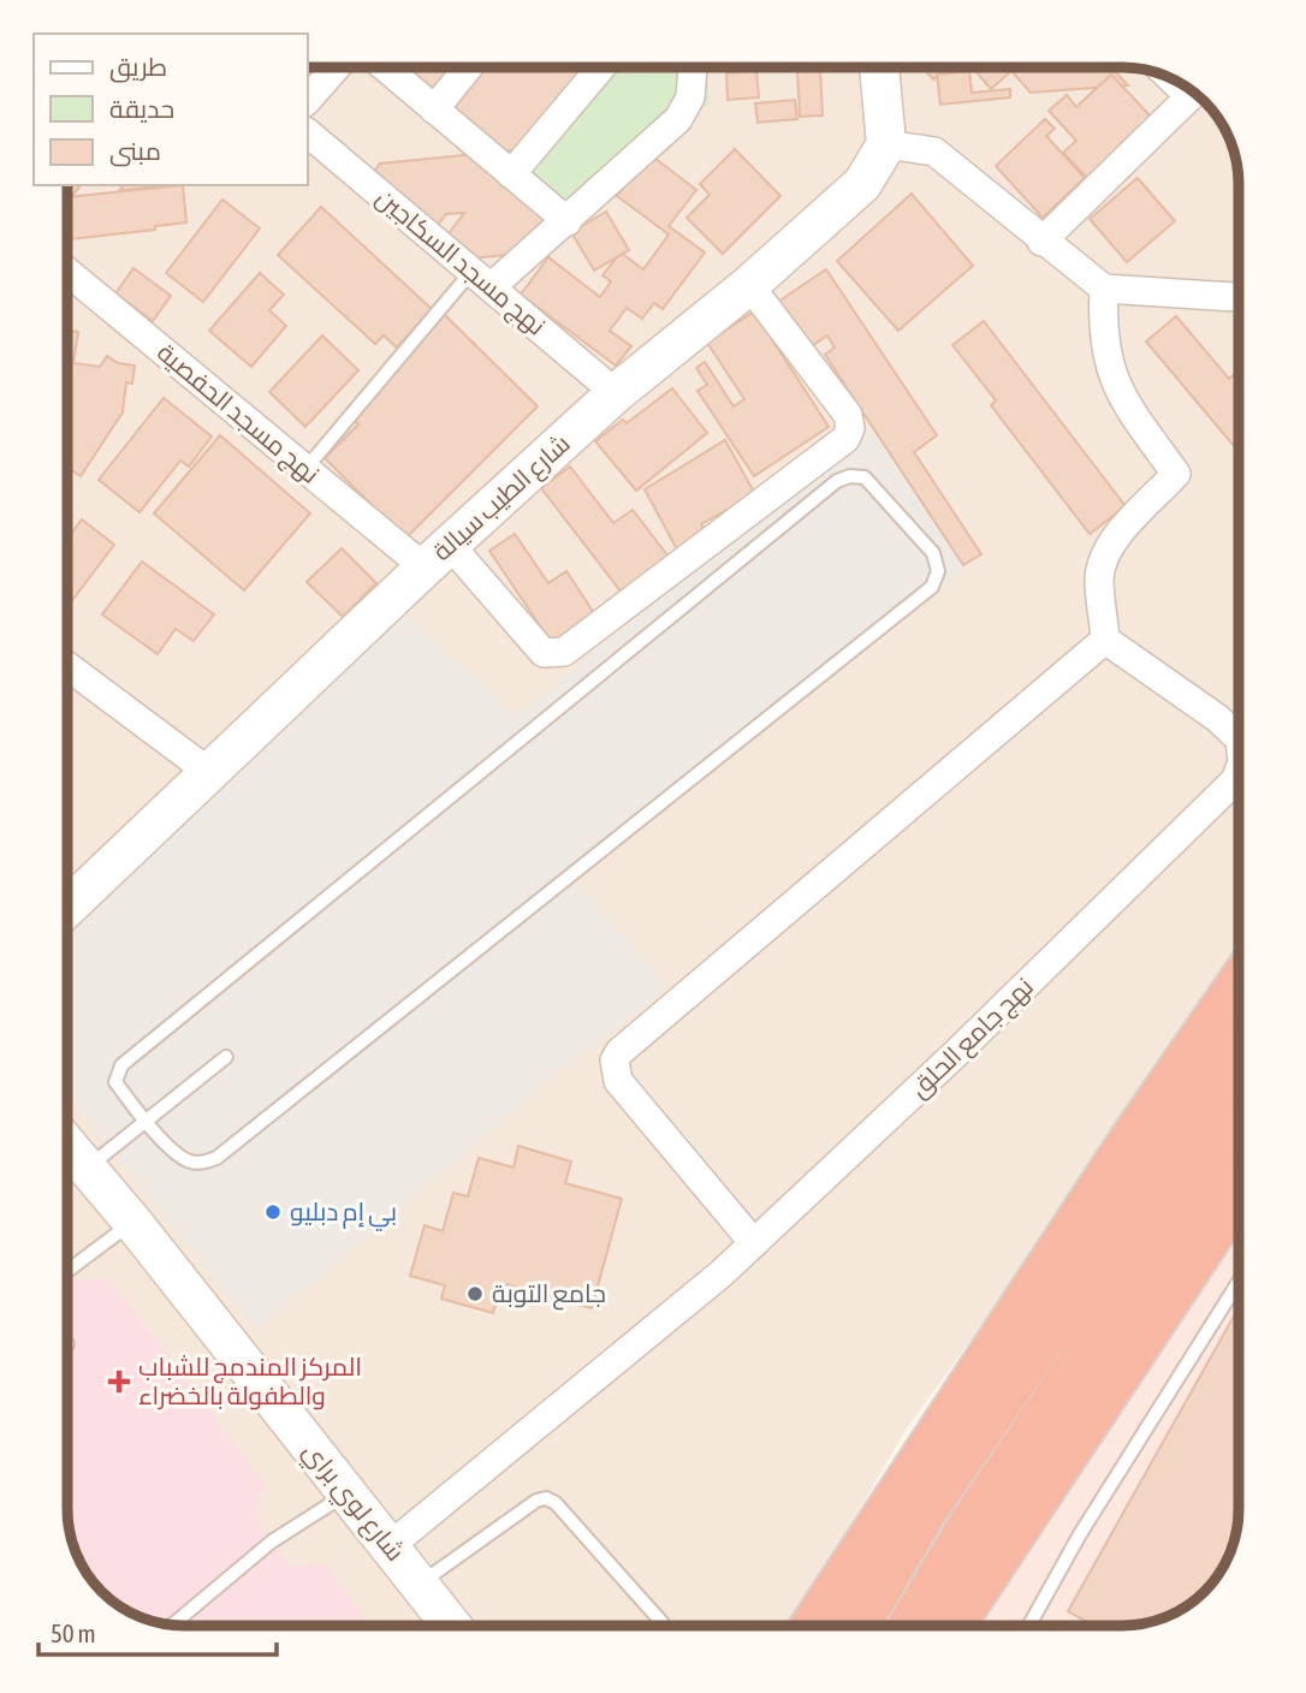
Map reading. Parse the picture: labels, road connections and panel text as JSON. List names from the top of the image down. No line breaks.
{"streets":{"street":["نهج مسجد السكاجين","نهج مسجد الحفصية","شارع الطيب سيالة","نهج جامع الحلق","شارع لوي براي"]},"crossings":[["نهج مسجد السكاجين","شارع الطيب سيالة"],["نهج مسجد الحفصية","شارع الطيب سيالة"],["نهج جامع الحلق","شارع لوي براي"]],"places":{"other":["بي إم دبليو","جامع التوبة"],"health":["المركز المندمج للشباب والطفولة بالخضراء"]},"legend":["طريق","حديقة","مبنى"],"scale_bar":"50 m"}
